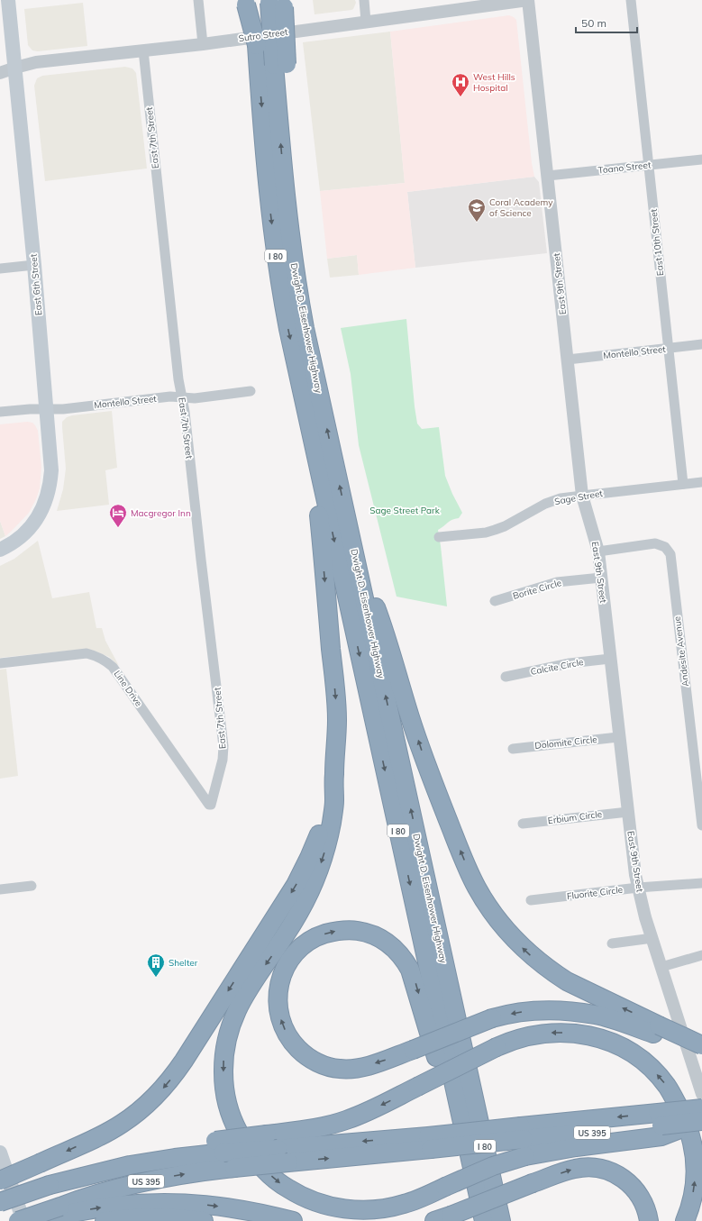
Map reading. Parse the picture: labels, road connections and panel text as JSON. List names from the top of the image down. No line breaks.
{"streets":{"highway":["I 80","Dwight D. Eisenhower Highway","US 395"],"main road":["East 6th Street"],"street":["Sutro Street","East 7th Street","Toano Street","East 10th Street","East 9th Street","Montello Street","Sage Street","Borite Circle","Andesite Avenue","Calcite Circle","Line Drive","Dolomite Circle","Erbium Circle","Fluorite Circle"]},"crossings":[["Sutro Street","East 7th Street"],["Sutro Street","East 9th Street"],["Sutro Street","East 6th Street"],["East 7th Street","Montello Street"],["East 7th Street","Line Drive"],["Toano Street","East 10th Street"],["Toano Street","East 9th Street"],["East 10th Street","Montello Street"],["East 10th Street","Sage Street"],["East 9th Street","Montello Street"],["East 9th Street","Sage Street"],["East 9th Street","Borite Circle"],["East 9th Street","Andesite Avenue"],["East 9th Street","Calcite Circle"],["East 9th Street","Dolomite Circle"],["East 9th Street","Erbium Circle"],["East 9th Street","Fluorite Circle"],["East 6th Street","Montello Street"]],"parks":["Sage Street Park"],"places":{"hospital":["West Hills Hospital"],"school or university":["Coral Academy of Science"],"hotel":["Macgregor Inn"],"building":["Shelter"]},"scale_bar":"50 m"}
